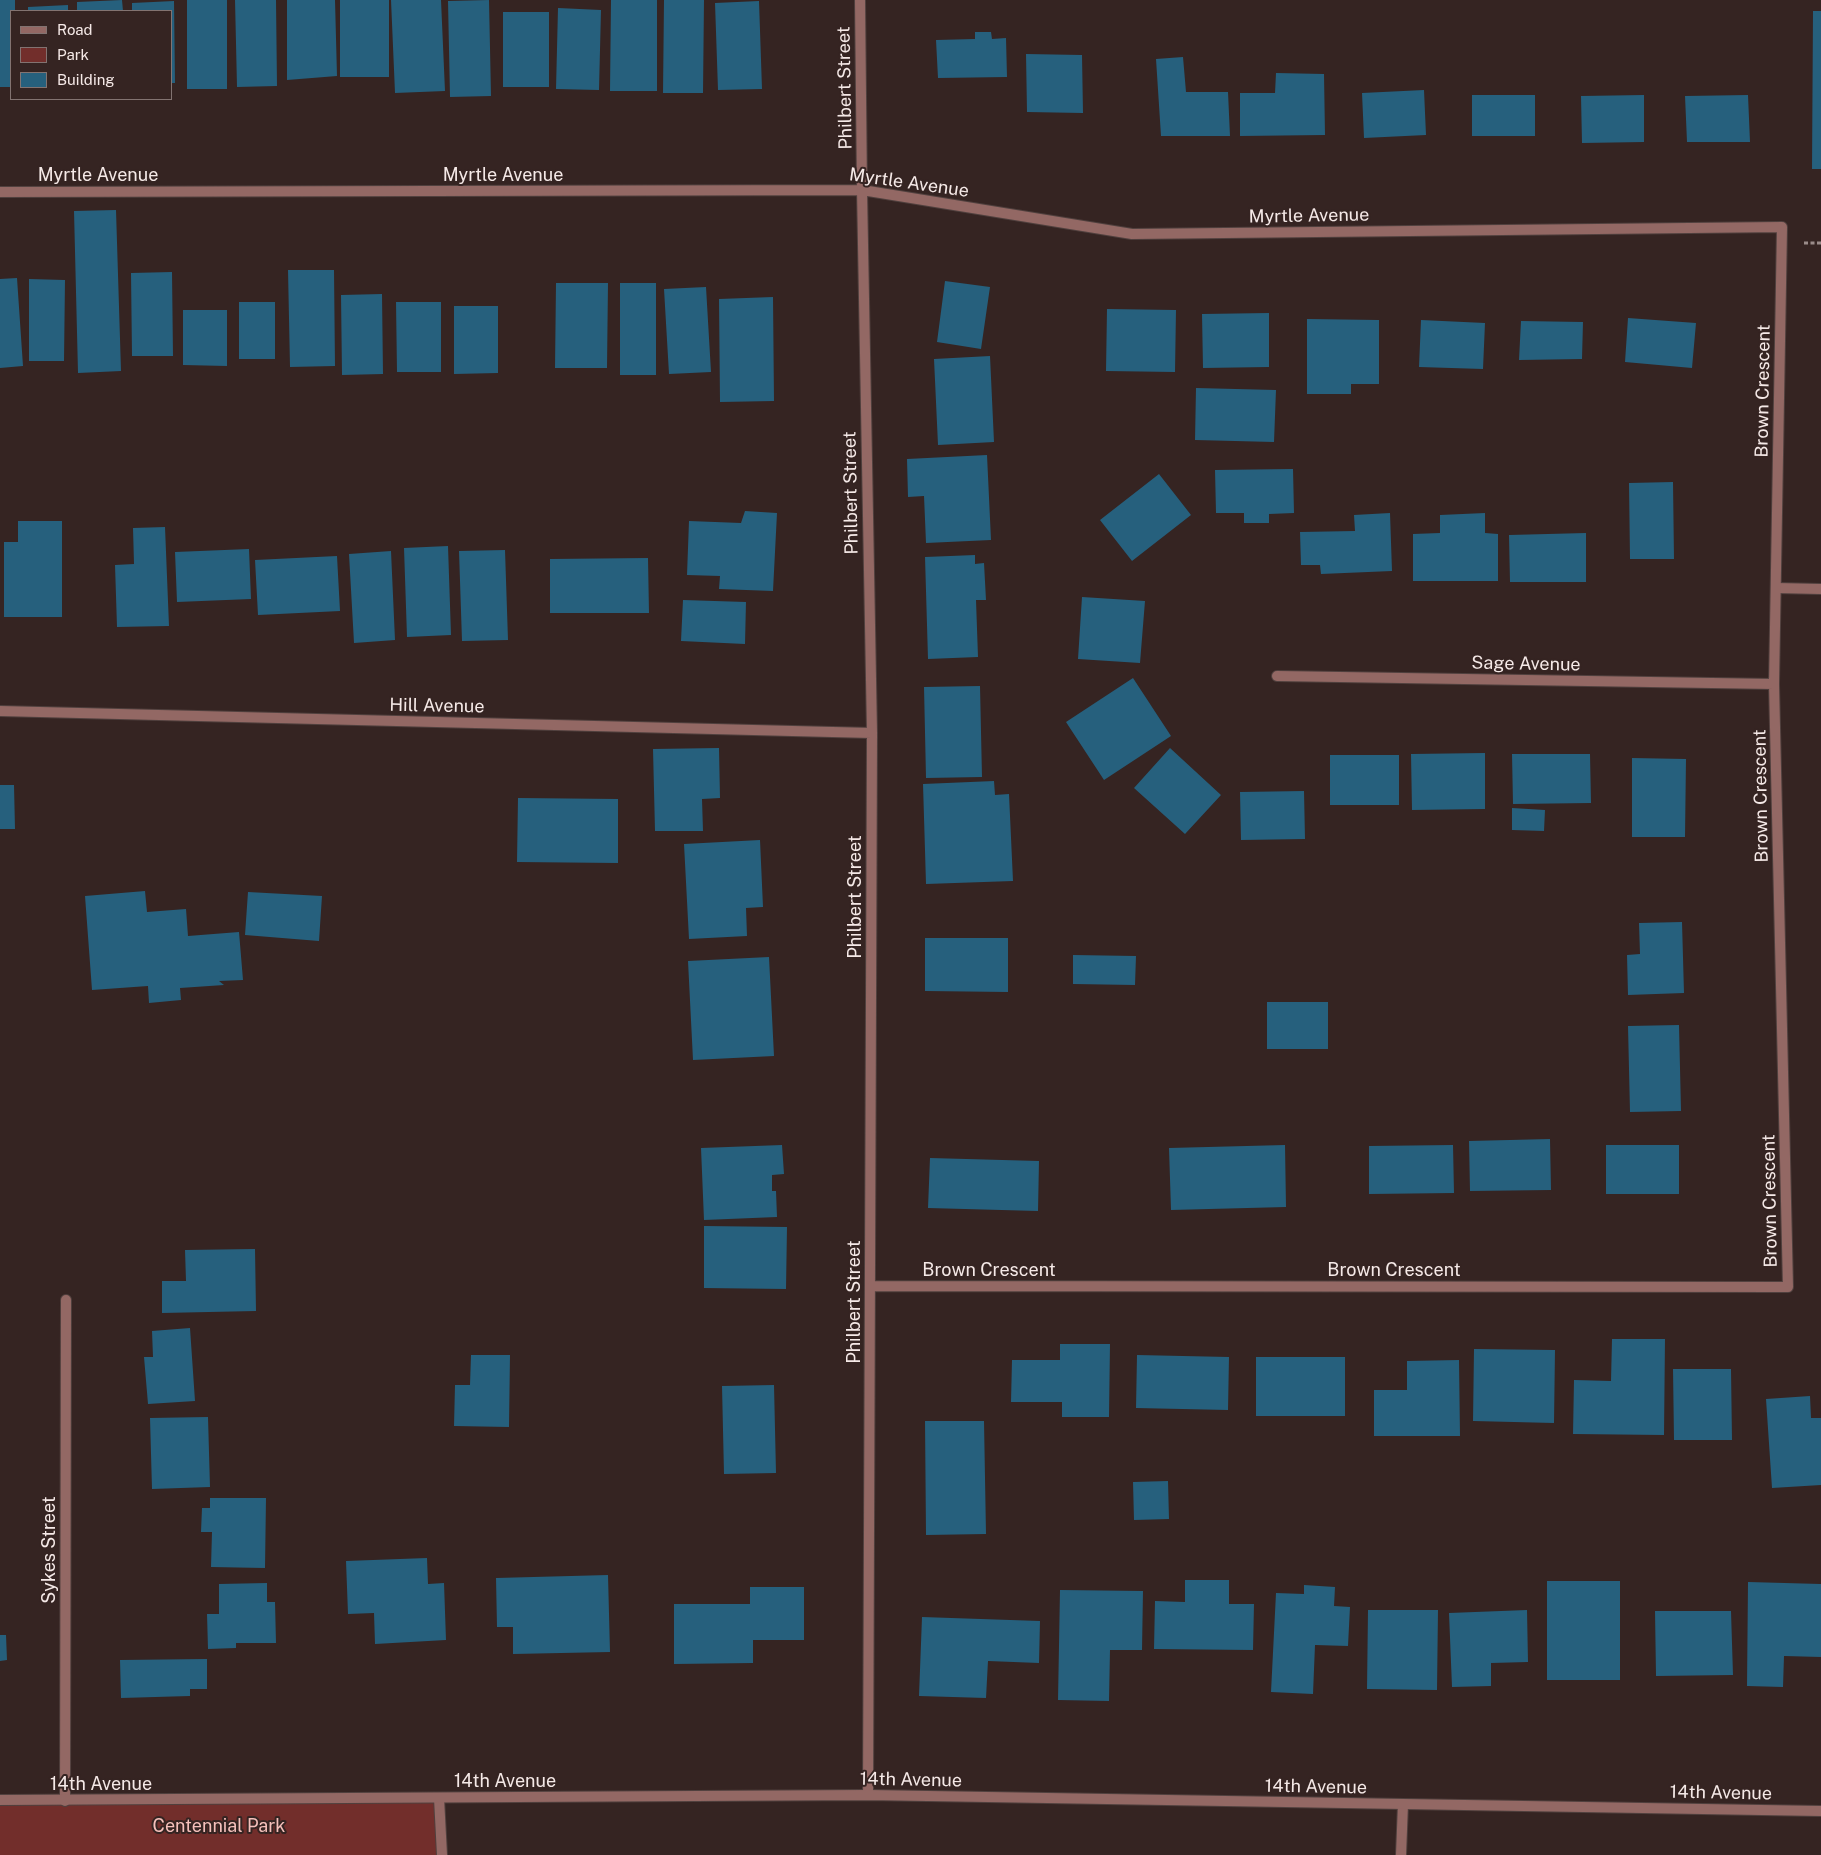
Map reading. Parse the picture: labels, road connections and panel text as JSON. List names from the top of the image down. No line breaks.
{"streets":{"street":["Philbert Street","Myrtle Avenue","Brown Crescent","Sage Avenue","Hill Avenue","Sykes Street","14th Avenue"]},"crossings":[["Philbert Street","Myrtle Avenue"],["Philbert Street","Brown Crescent"],["Philbert Street","Hill Avenue"],["Philbert Street","14th Avenue"],["Myrtle Avenue","Brown Crescent"],["Brown Crescent","Sage Avenue"],["Sykes Street","14th Avenue"]],"parks":["Centennial Park"],"legend":["Road","Park","Building"]}
